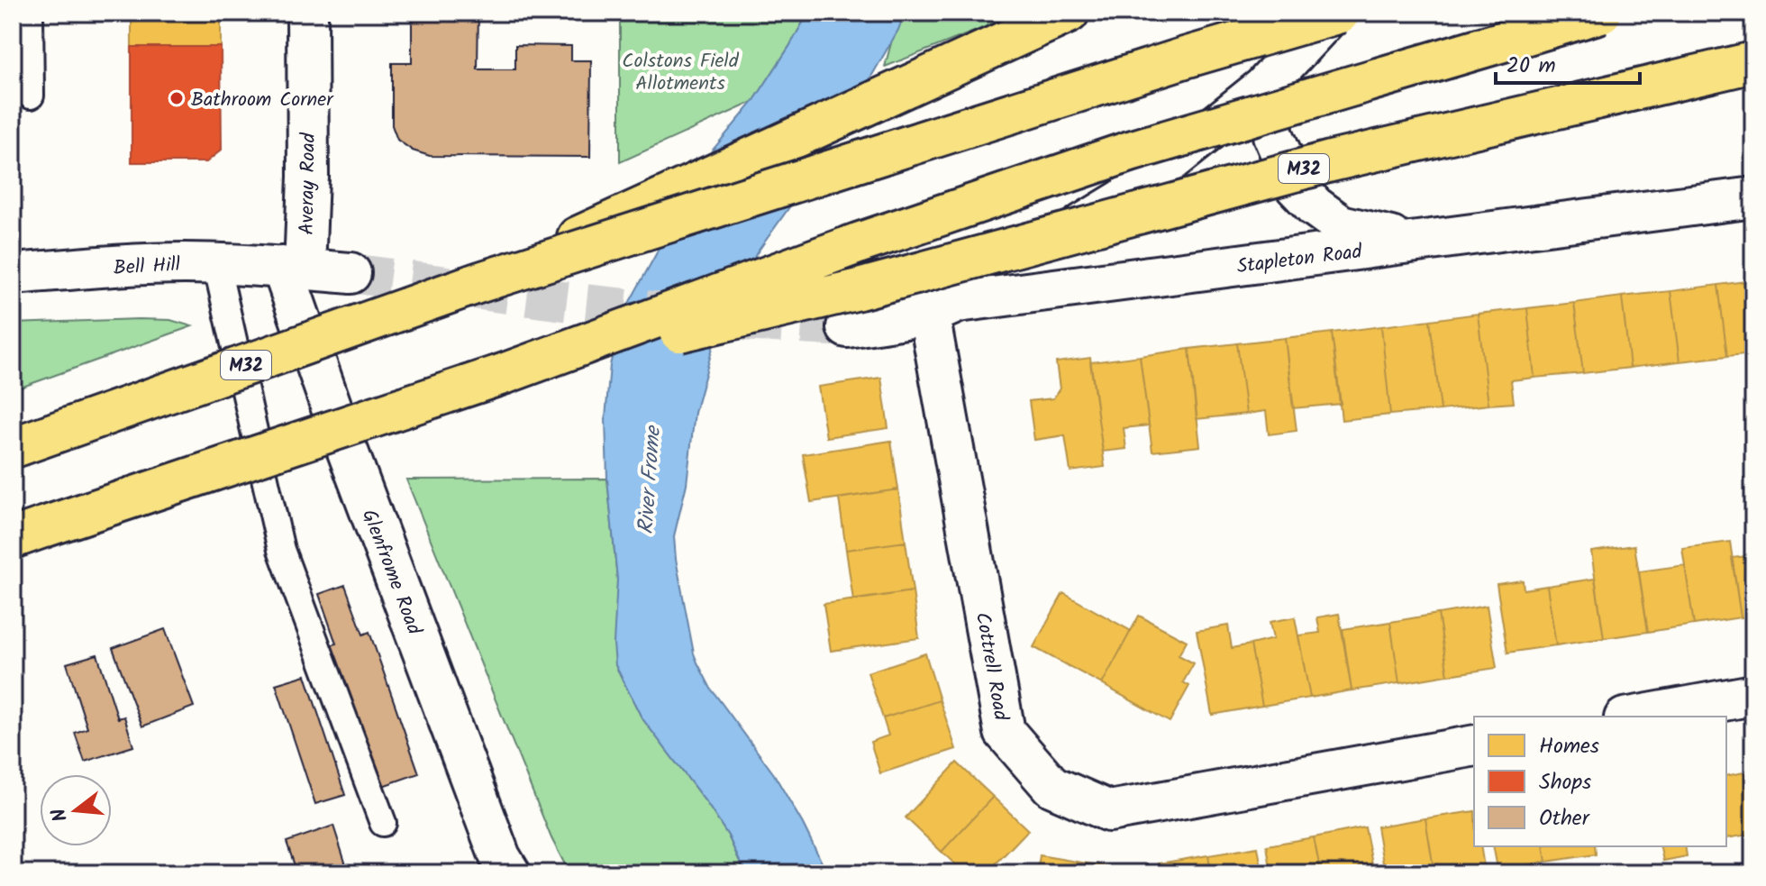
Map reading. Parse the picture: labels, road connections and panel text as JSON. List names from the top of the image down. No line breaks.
{"streets":{"highway":["M32"],"street":["Averay Road","Stapleton Road","Bell Hill","Glenfrome Road","Cottrell Road"]},"crossings":[["Averay Road","Bell Hill"],["Averay Road","Glenfrome Road"],["Stapleton Road","Cottrell Road"],["Bell Hill","Glenfrome Road"]],"water":["River Frome"],"parks":["Colstons Field Allotments"],"places":["Bathroom Corner"],"legend":["Homes","Shops","Other"],"scale_bar":"20 m","north":"left"}
